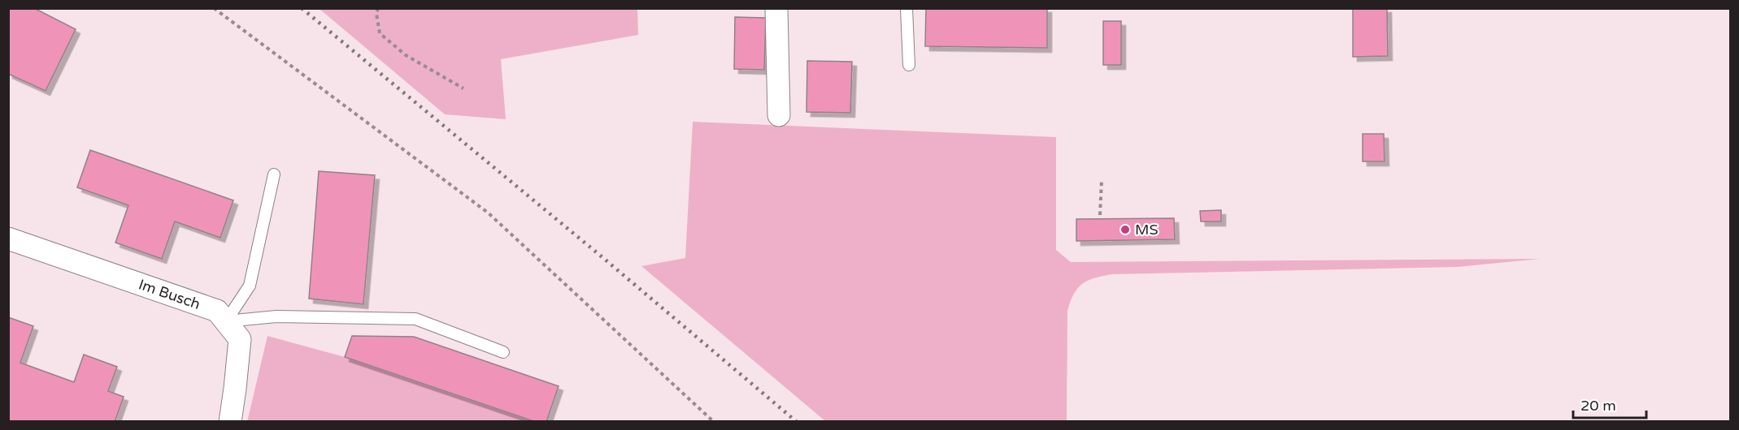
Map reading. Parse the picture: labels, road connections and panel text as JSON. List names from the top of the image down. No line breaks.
{"streets":{"street":["Im Busch"]},"places":["MS"],"scale_bar":"20 m"}
